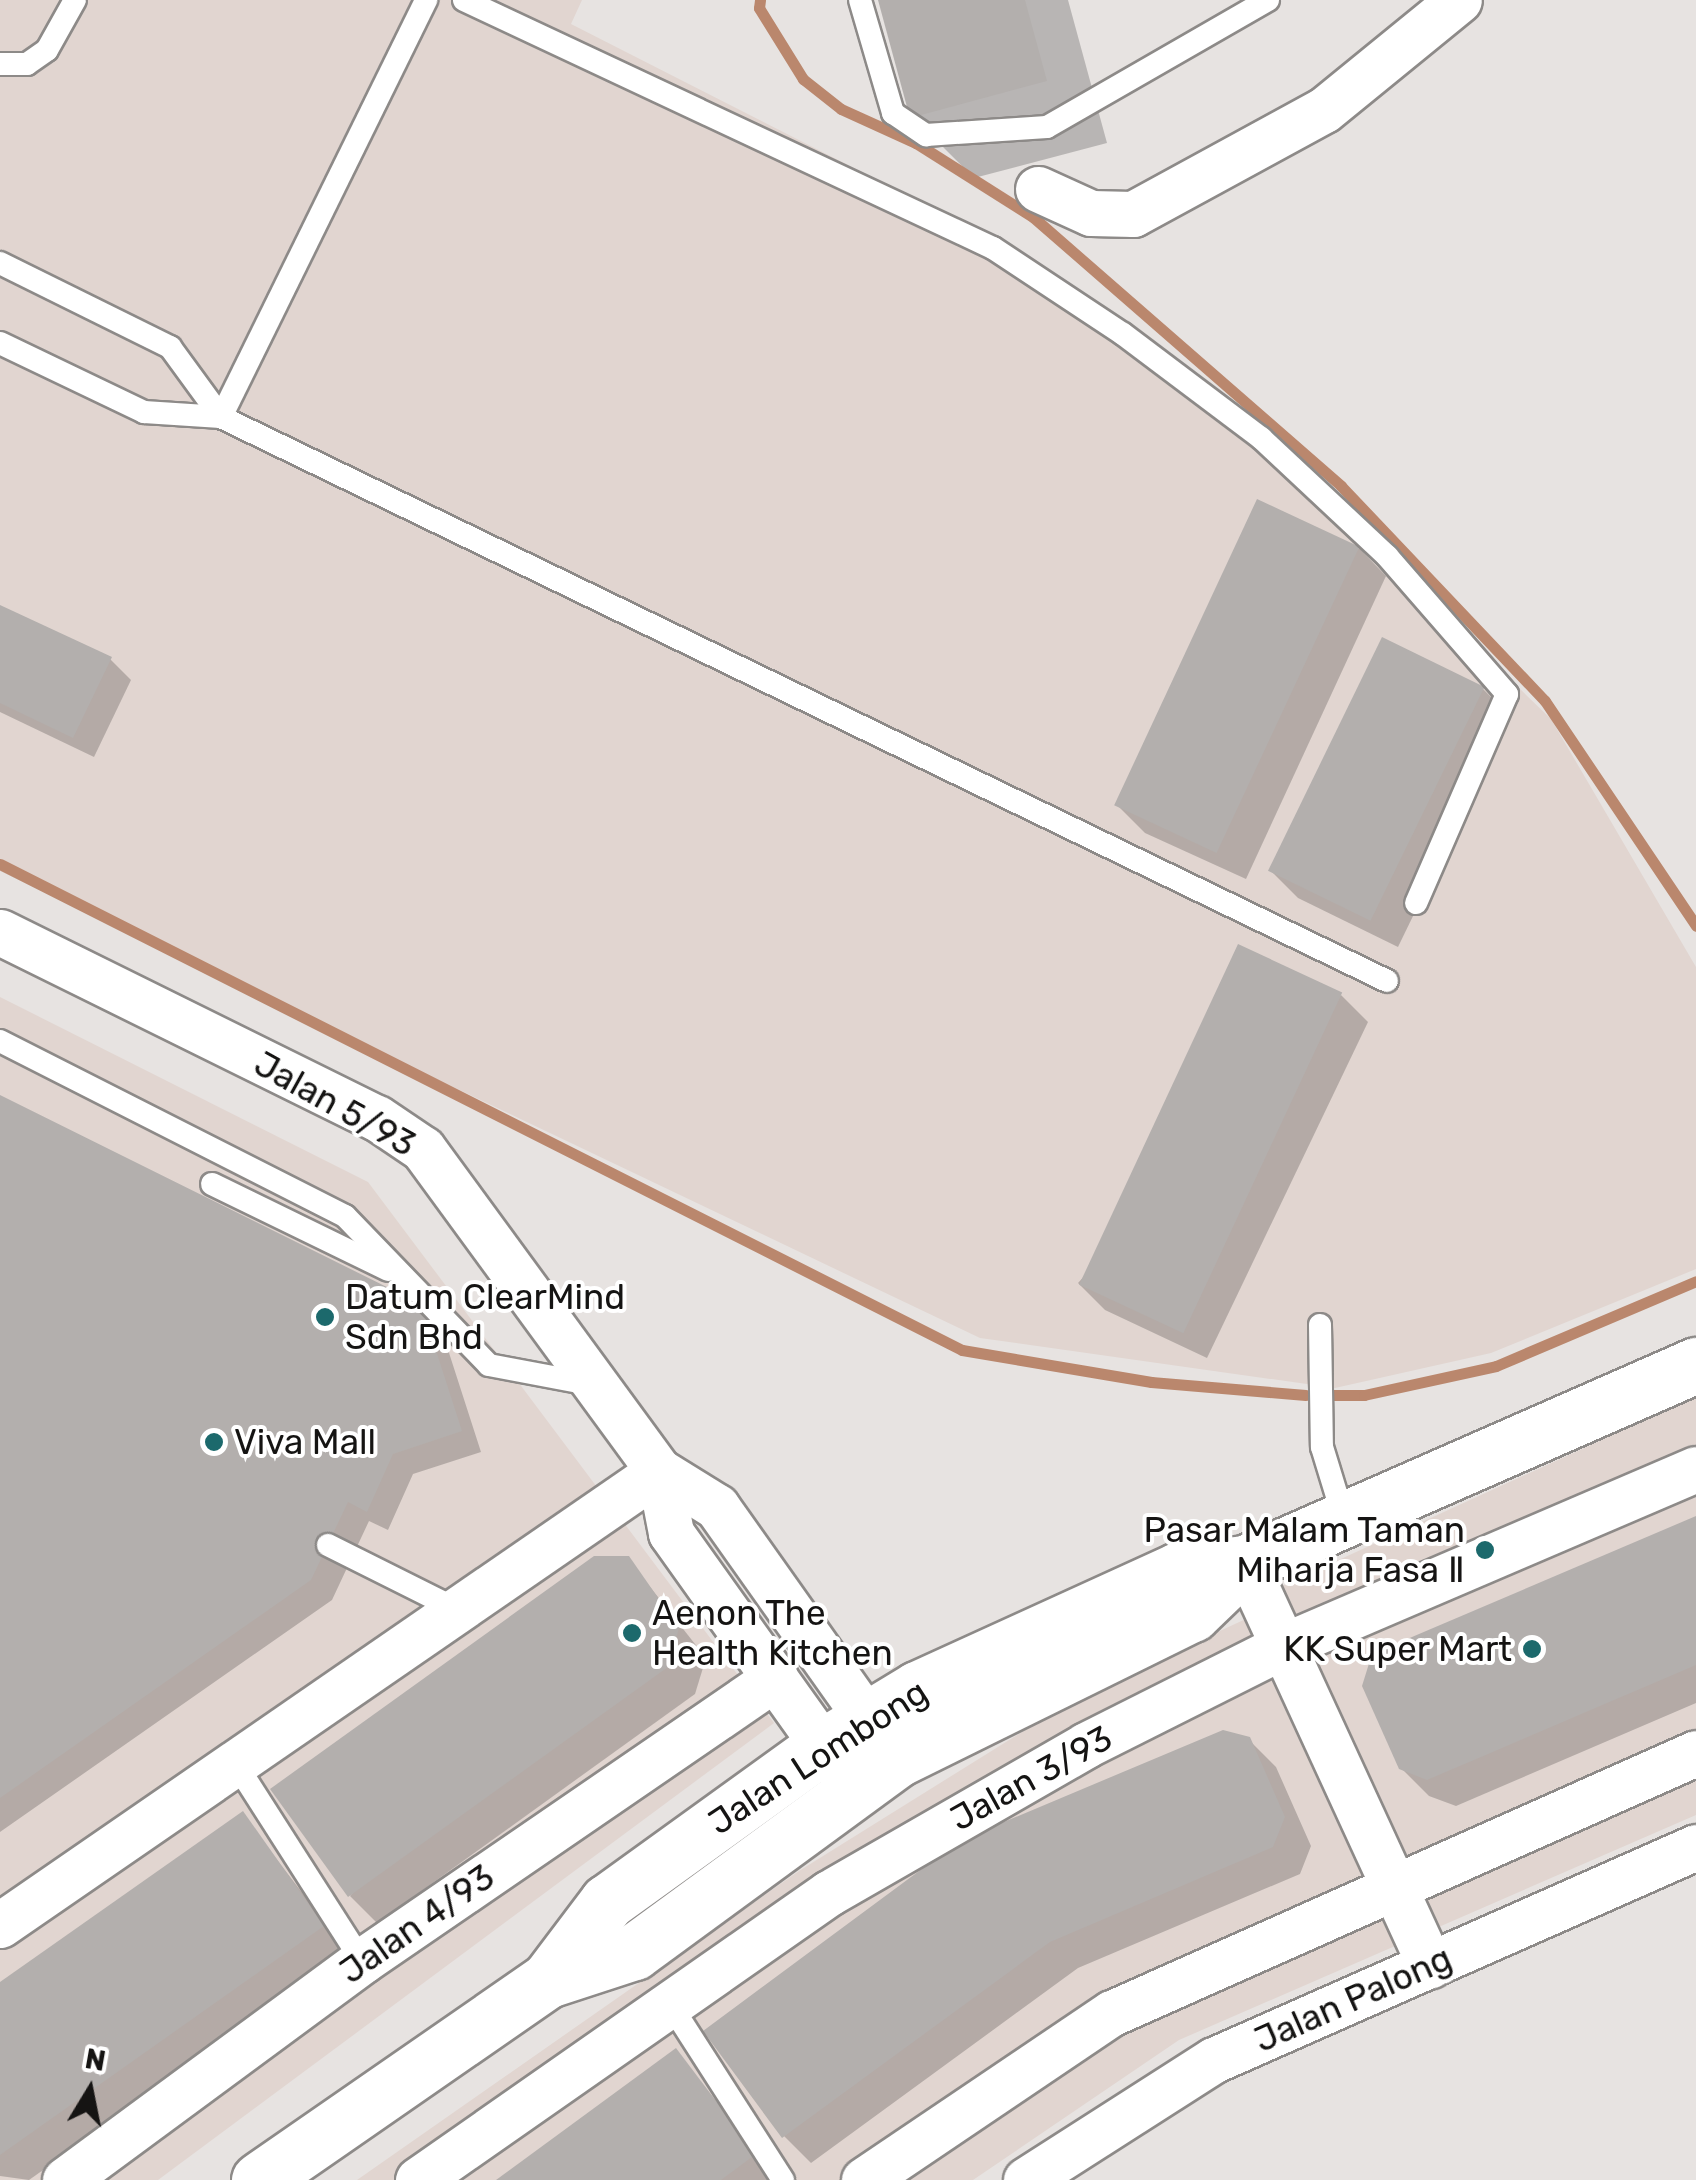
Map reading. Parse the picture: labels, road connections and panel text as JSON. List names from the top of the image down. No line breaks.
{"streets":{"street":["Jalan 5/93","Jalan Lombong","Jalan 3/93","Jalan 4/93","Jalan Palong"]},"crossings":[["Jalan 5/93","Jalan Lombong"],["Jalan 5/93","Jalan 4/93"]],"places":["Datum ClearMind Sdn Bhd","Viva Mall","Pasar Malam Taman Miharja Fasa Ⅱ","Aenon The Health Kitchen","KK Super Mart"],"north":"top"}
